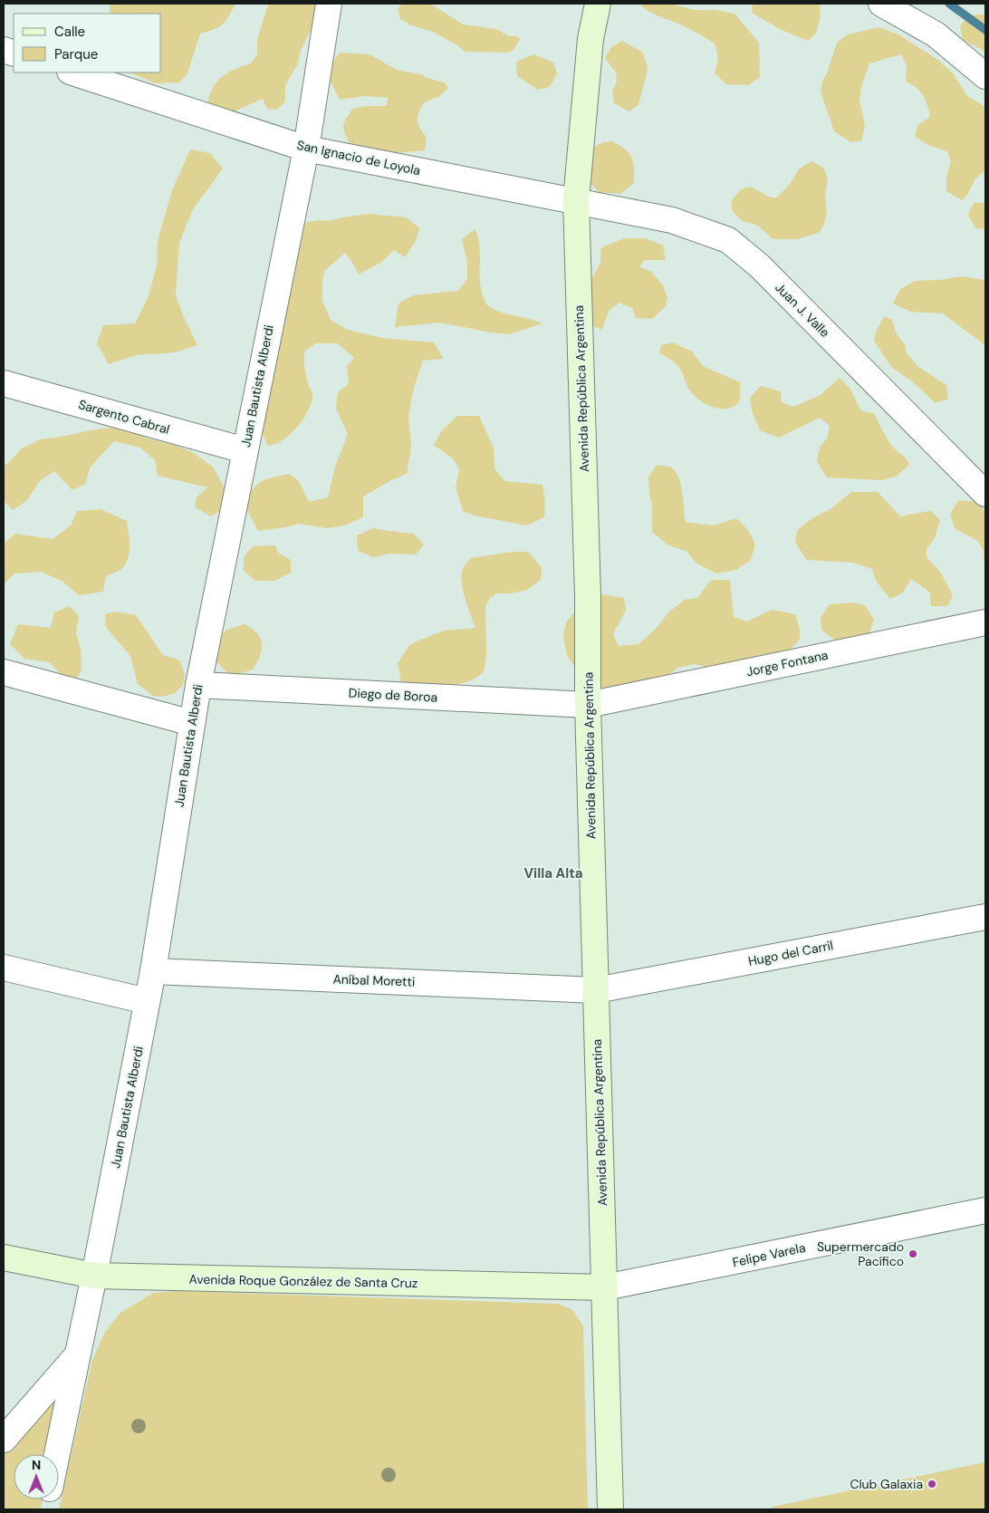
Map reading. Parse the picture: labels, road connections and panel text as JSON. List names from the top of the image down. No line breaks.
{"streets":{"main road":["Avenida República Argentina","Avenida Roque González de Santa Cruz"],"street":["San Ignacio de Loyola","Juan J. Valle","Juan Bautista Alberdi","Sargento Cabral","Jorge Fontana","Diego de Boroa","Hugo del Carril","Aníbal Moretti","Felipe Varela"]},"crossings":[["San Ignacio de Loyola","Juan J. Valle"],["San Ignacio de Loyola","Juan Bautista Alberdi"],["San Ignacio de Loyola","Avenida República Argentina"],["Juan J. Valle","Avenida República Argentina"],["Juan Bautista Alberdi","Sargento Cabral"],["Juan Bautista Alberdi","Diego de Boroa"],["Juan Bautista Alberdi","Aníbal Moretti"],["Juan Bautista Alberdi","Avenida Roque González de Santa Cruz"],["Avenida República Argentina","Jorge Fontana"],["Avenida República Argentina","Diego de Boroa"],["Avenida República Argentina","Hugo del Carril"],["Avenida República Argentina","Aníbal Moretti"],["Avenida República Argentina","Felipe Varela"],["Avenida República Argentina","Avenida Roque González de Santa Cruz"],["Jorge Fontana","Diego de Boroa"],["Hugo del Carril","Aníbal Moretti"],["Felipe Varela","Avenida Roque González de Santa Cruz"]],"districts":["Villa Alta"],"places":["Supermercado Pacífico","Club Galaxia"],"legend":["Calle","Parque"],"north":"top"}
